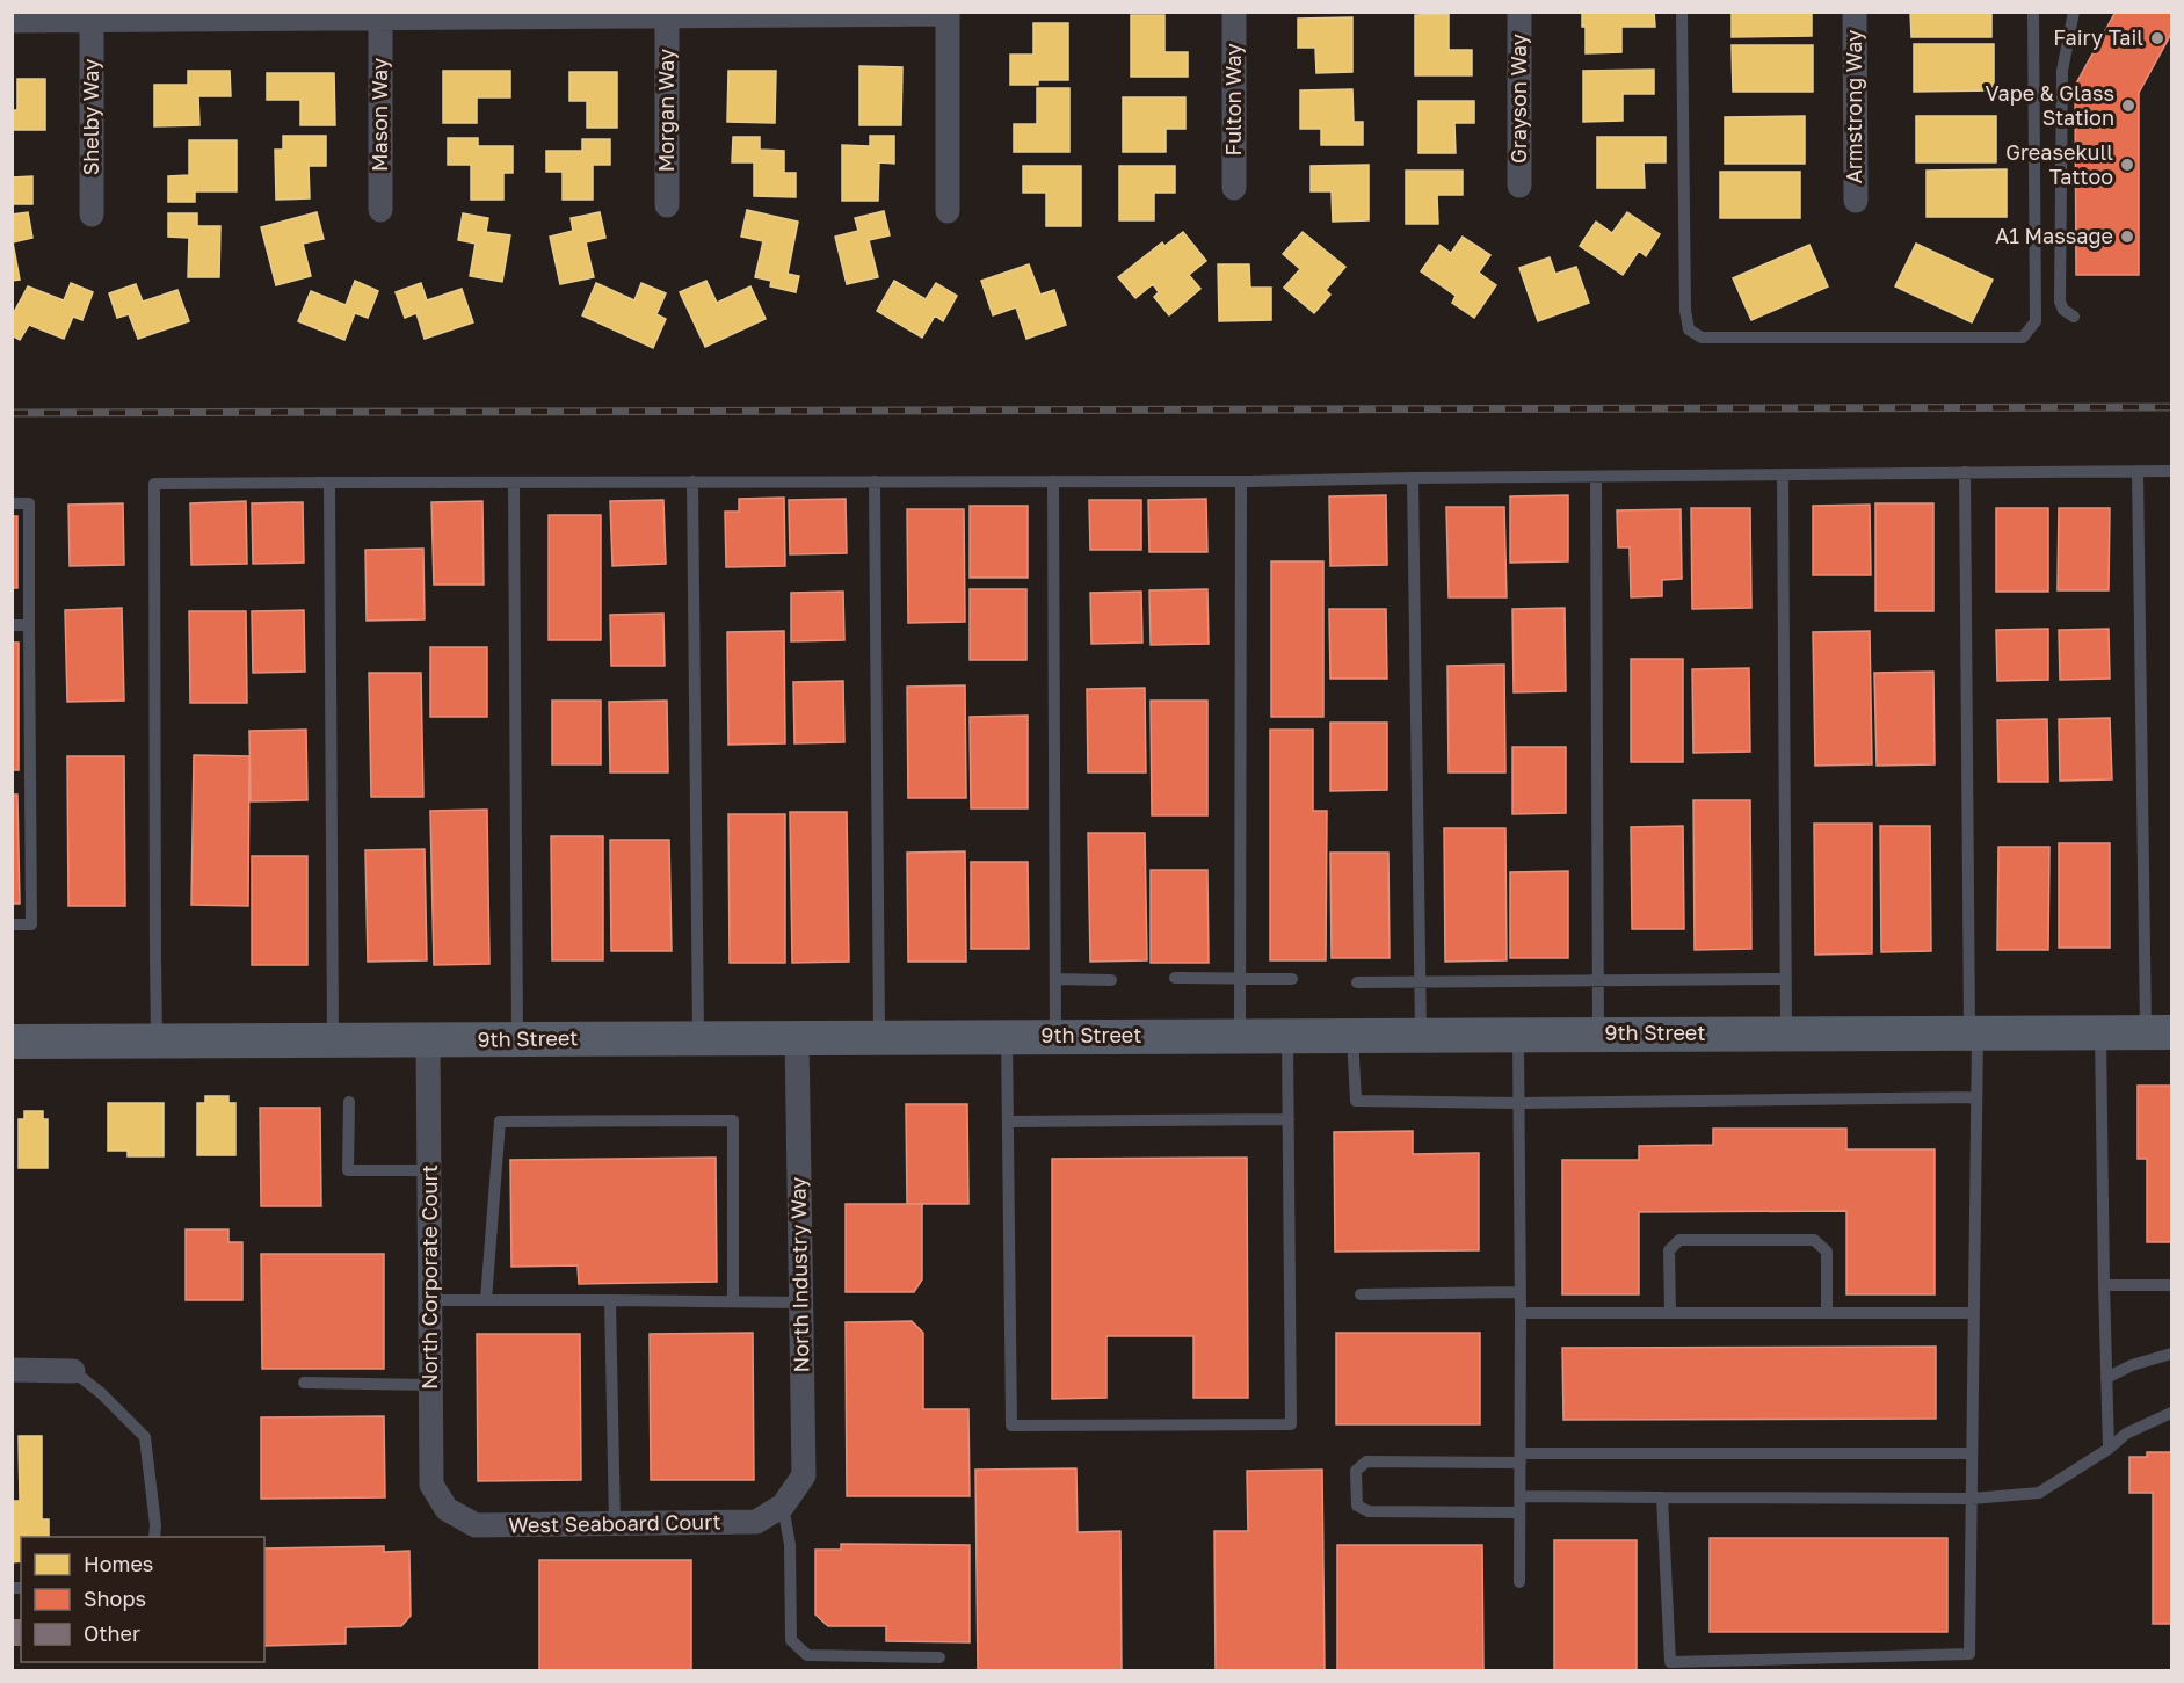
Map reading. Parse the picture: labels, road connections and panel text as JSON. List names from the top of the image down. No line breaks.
{"streets":{"street":["Grayson Way","Fulton Way","Armstrong Way","Morgan Way","Mason Way","Shelby Way","9th Street","North Industry Way","North Corporate Court","West Seaboard Court"]},"crossings":[["9th Street","North Industry Way"],["9th Street","North Corporate Court"],["North Industry Way","West Seaboard Court"],["North Corporate Court","West Seaboard Court"]],"places":["Fairy Tail","Vape & Glass Station","Greasekull Tattoo","A1 Massage"],"legend":["Homes","Shops","Other"]}
